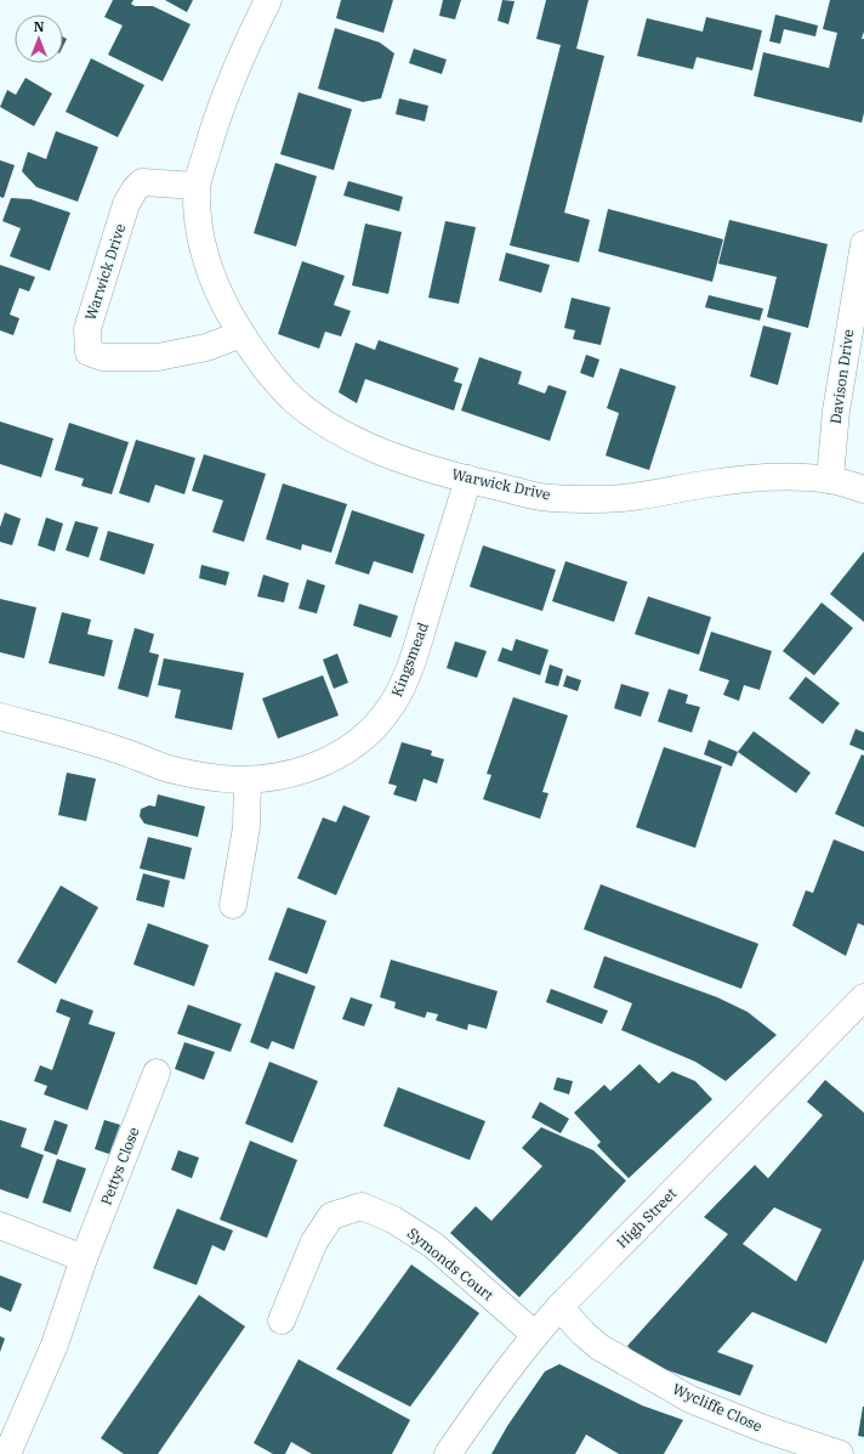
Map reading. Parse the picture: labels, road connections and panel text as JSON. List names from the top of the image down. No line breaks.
{"streets":{"street":["Warwick Drive","Davison Drive","Kingsmead","Pettys Close","High Street","Symonds Court","Wycliffe Close"]},"crossings":[["Warwick Drive","Davison Drive"],["Warwick Drive","Kingsmead"],["High Street","Symonds Court"],["High Street","Wycliffe Close"]],"north":"top"}
